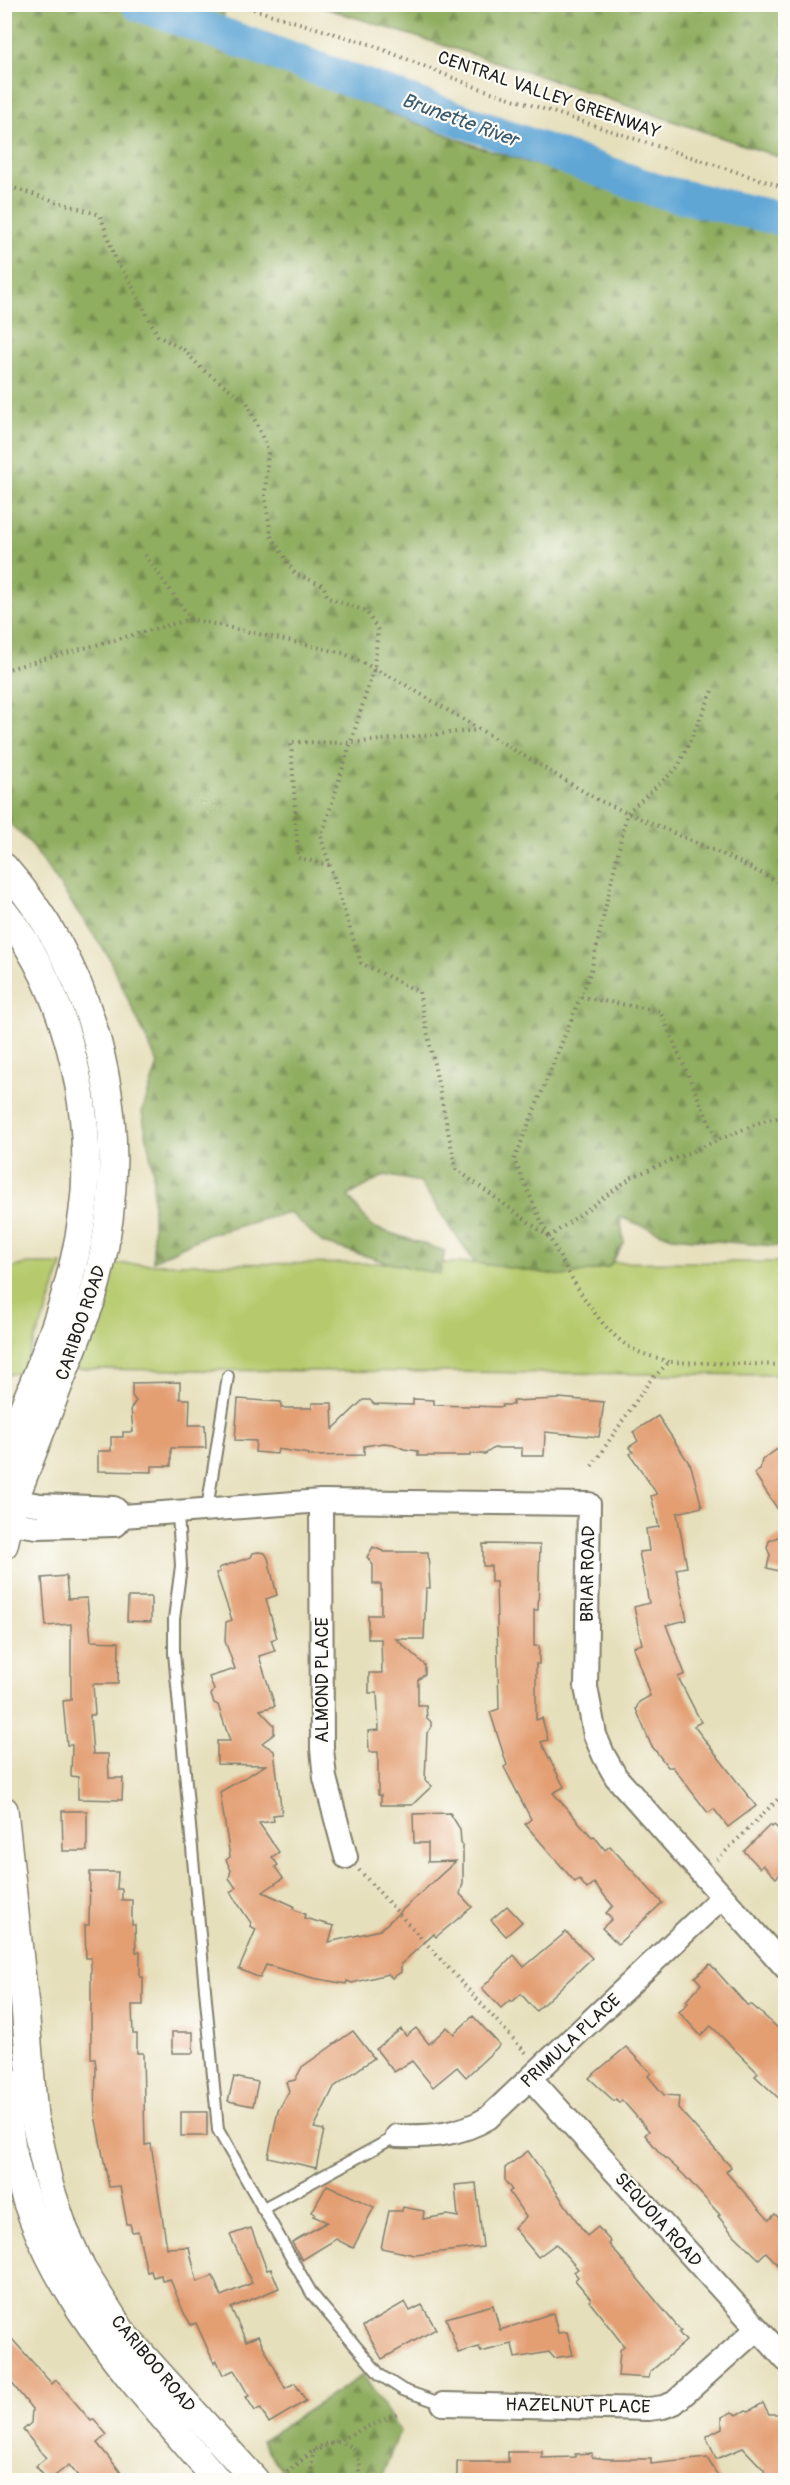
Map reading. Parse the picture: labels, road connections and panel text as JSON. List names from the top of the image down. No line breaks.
{"streets":{"street":["CARIBOO ROAD","BRIAR ROAD","ALMOND PLACE","PRIMULA PLACE","SEQUOIA ROAD","HAZELNUT PLACE"],"path":["CENTRAL VALLEY GREENWAY"]},"crossings":[["CARIBOO ROAD","BRIAR ROAD"],["BRIAR ROAD","ALMOND PLACE"],["BRIAR ROAD","PRIMULA PLACE"],["PRIMULA PLACE","SEQUOIA ROAD"],["SEQUOIA ROAD","HAZELNUT PLACE"]],"water":["Brunette River"]}
